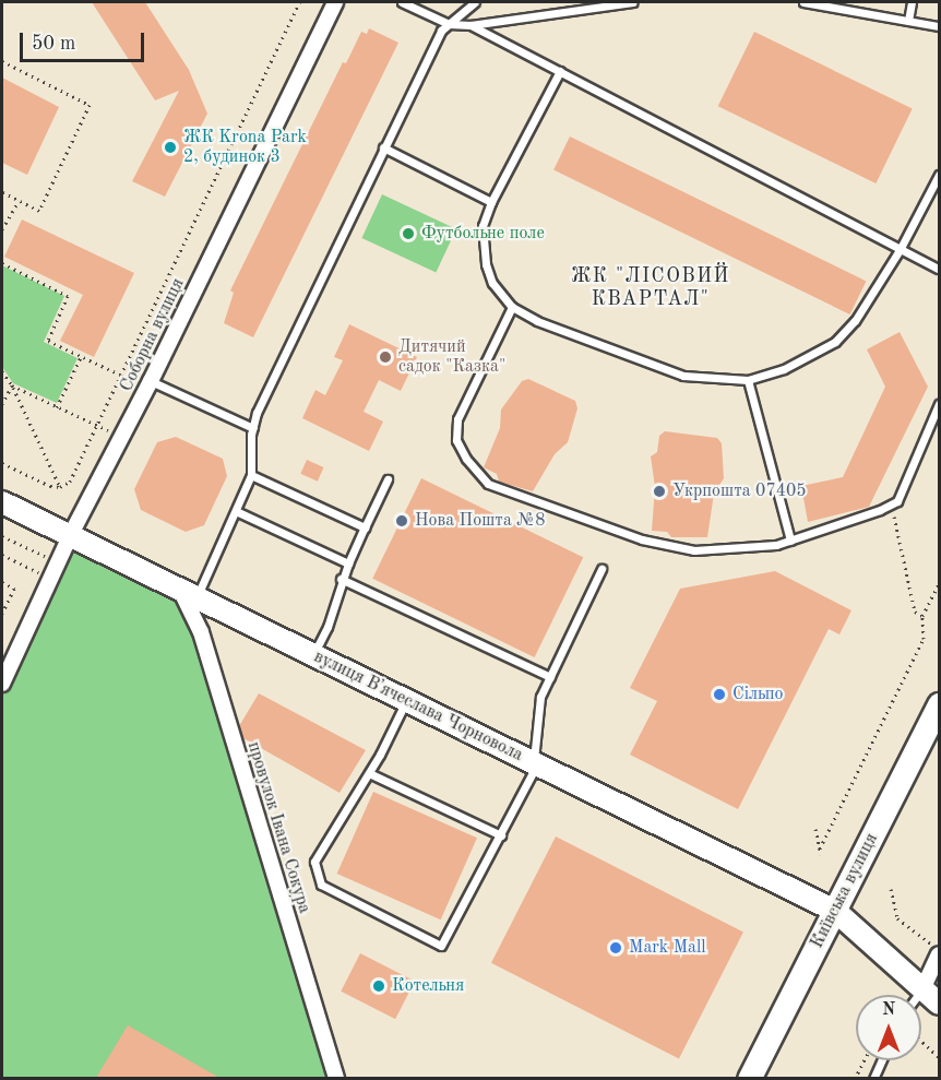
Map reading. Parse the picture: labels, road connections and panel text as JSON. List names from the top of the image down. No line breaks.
{"streets":{"main road":["Київська вулиця"],"street":["Соборна вулиця","вулиця Вʼячеслава Чорновола","провулок Івана Сокура"]},"crossings":[["Соборна вулиця","вулиця Вʼячеслава Чорновола"],["вулиця Вʼячеслава Чорновола","провулок Івана Сокура"],["вулиця Вʼячеслава Чорновола","Київська вулиця"]],"districts":["ЖК \"ЛІСОВИЙ КВАРТАЛ\""],"places":["ЖК Krona Park 2, будинок 3","Футбольне поле","Дитячий садок \"Казка\"","Укрпошта 07405","Нова Пошта №8","Сільпо","Mark Mall","Котельня"],"scale_bar":"50 m","north":"top"}
